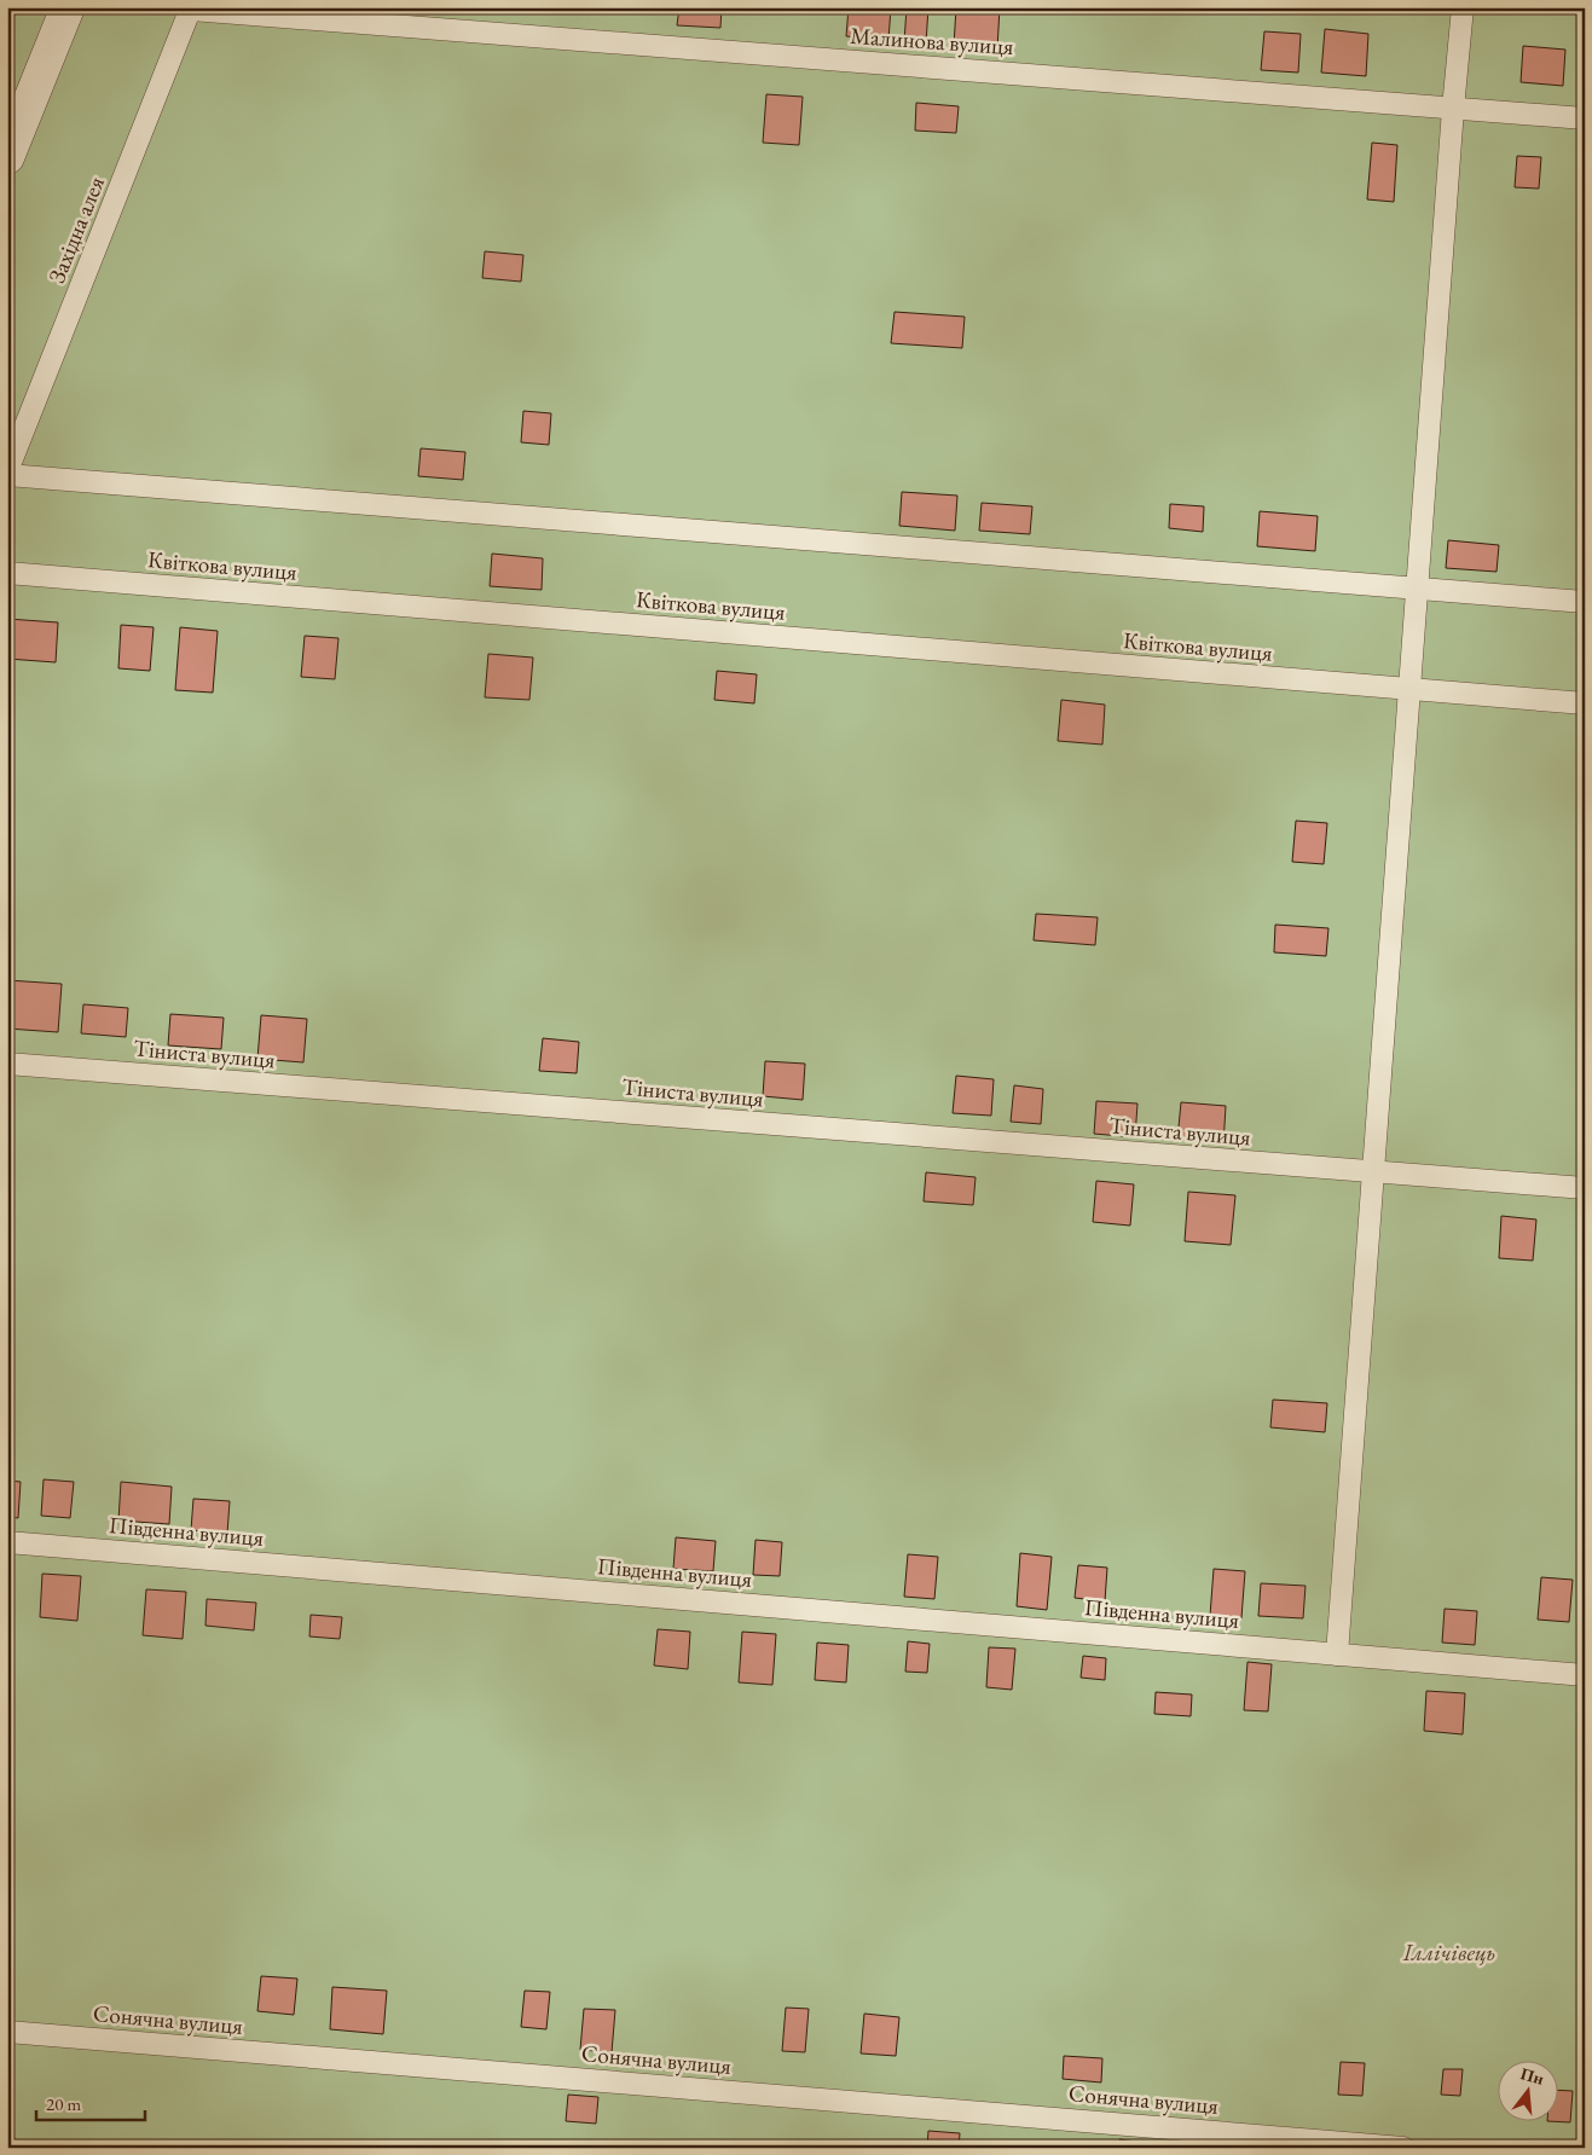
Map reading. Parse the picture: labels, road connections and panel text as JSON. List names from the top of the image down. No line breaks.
{"streets":{"lane":["Малинова вулиця","Західна алея","Квіткова вулиця","Тіниста вулиця","Південна вулиця","Сонячна вулиця"]},"crossings":[["Малинова вулиця","Західна алея"]],"parks":["Іллічівець"],"scale_bar":"20 m","north":"top"}
